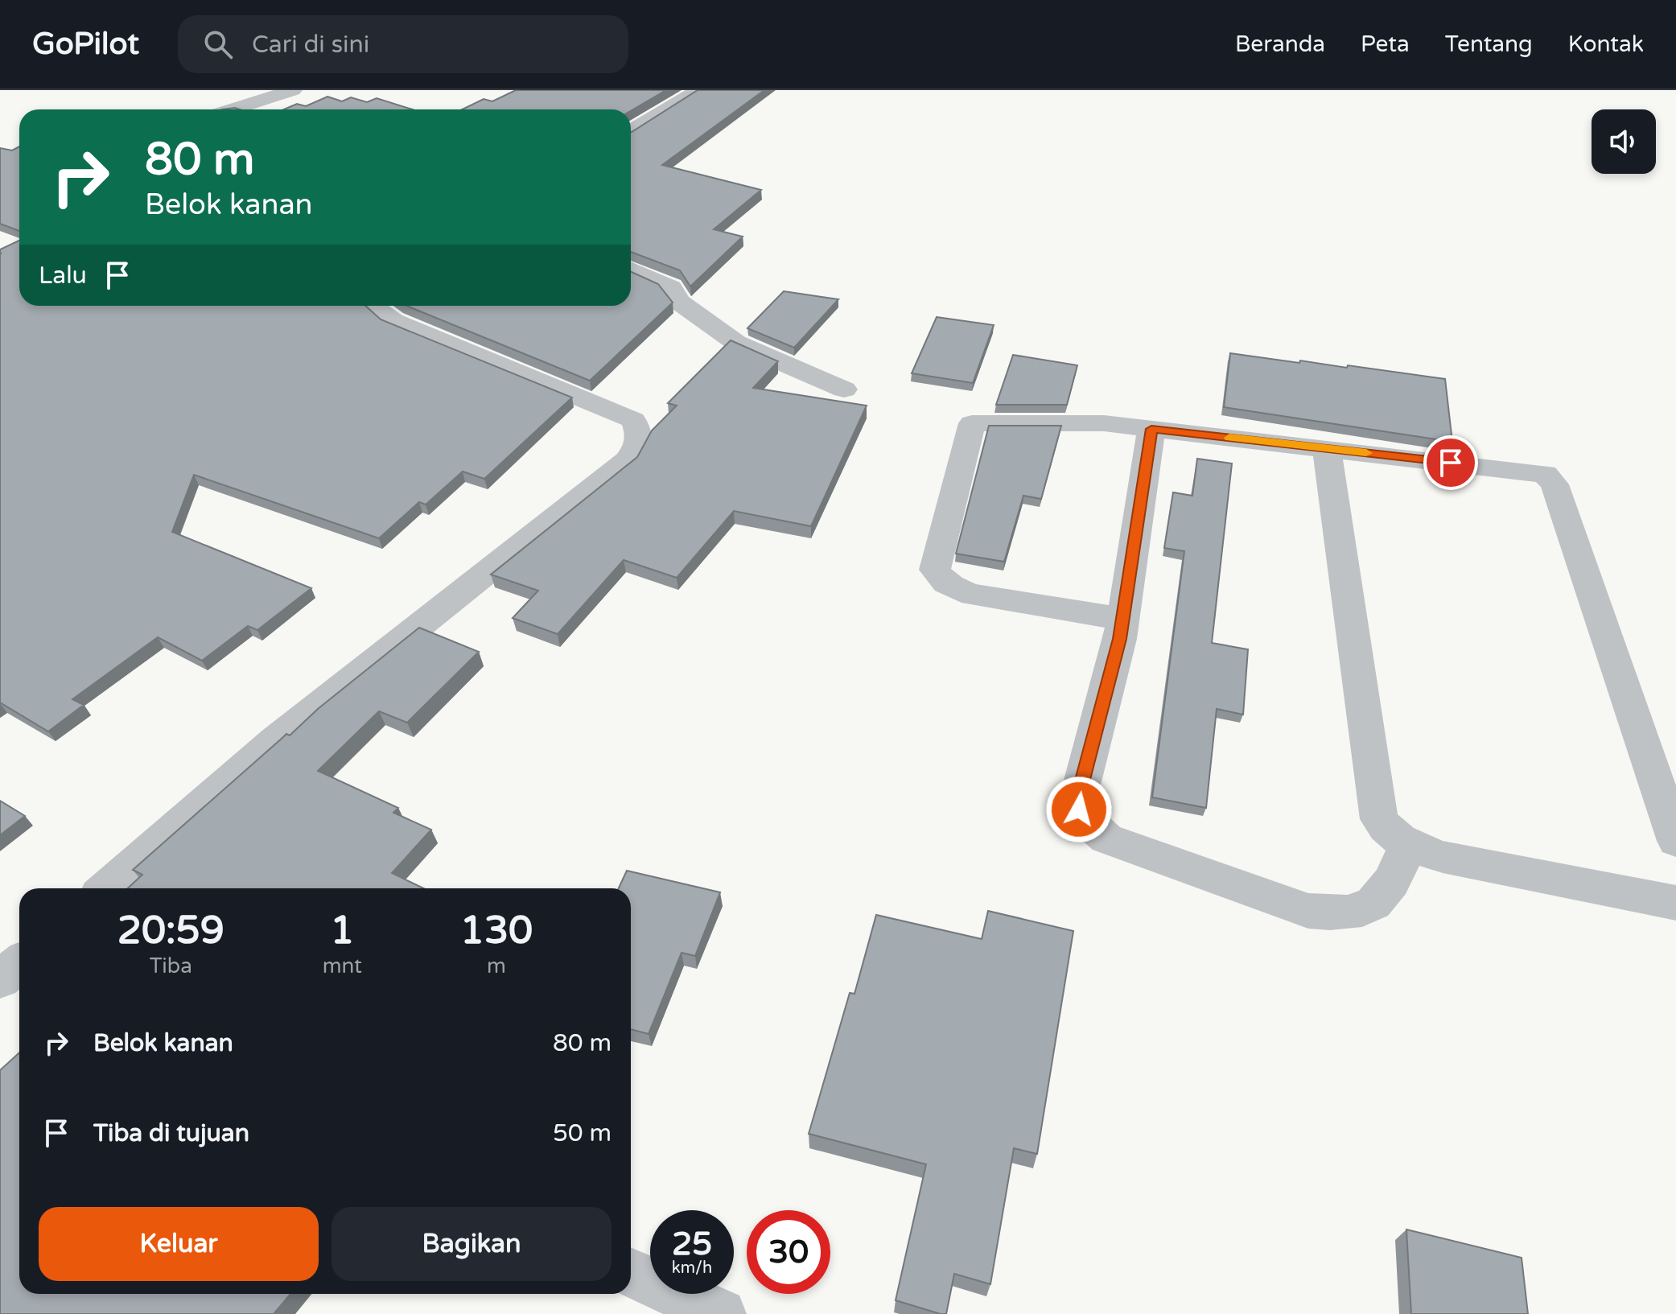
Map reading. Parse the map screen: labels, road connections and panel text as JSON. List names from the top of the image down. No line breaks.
{"page":{"header":"GoPilot","search":"Cari di sini","nav":["Beranda","Peta","Tentang","Kontak"],"turn":["80 m","Belok kanan"],"then":"Lalu","eta":["20:59","Tiba","1","mnt","130","m"],"list":[{"name":"Belok kanan","value":"80 m"},{"name":"Tiba di tujuan","value":"50 m"}],"buttons":["Keluar","Bagikan"],"speed":"25 km/h","limit":"30"}}
